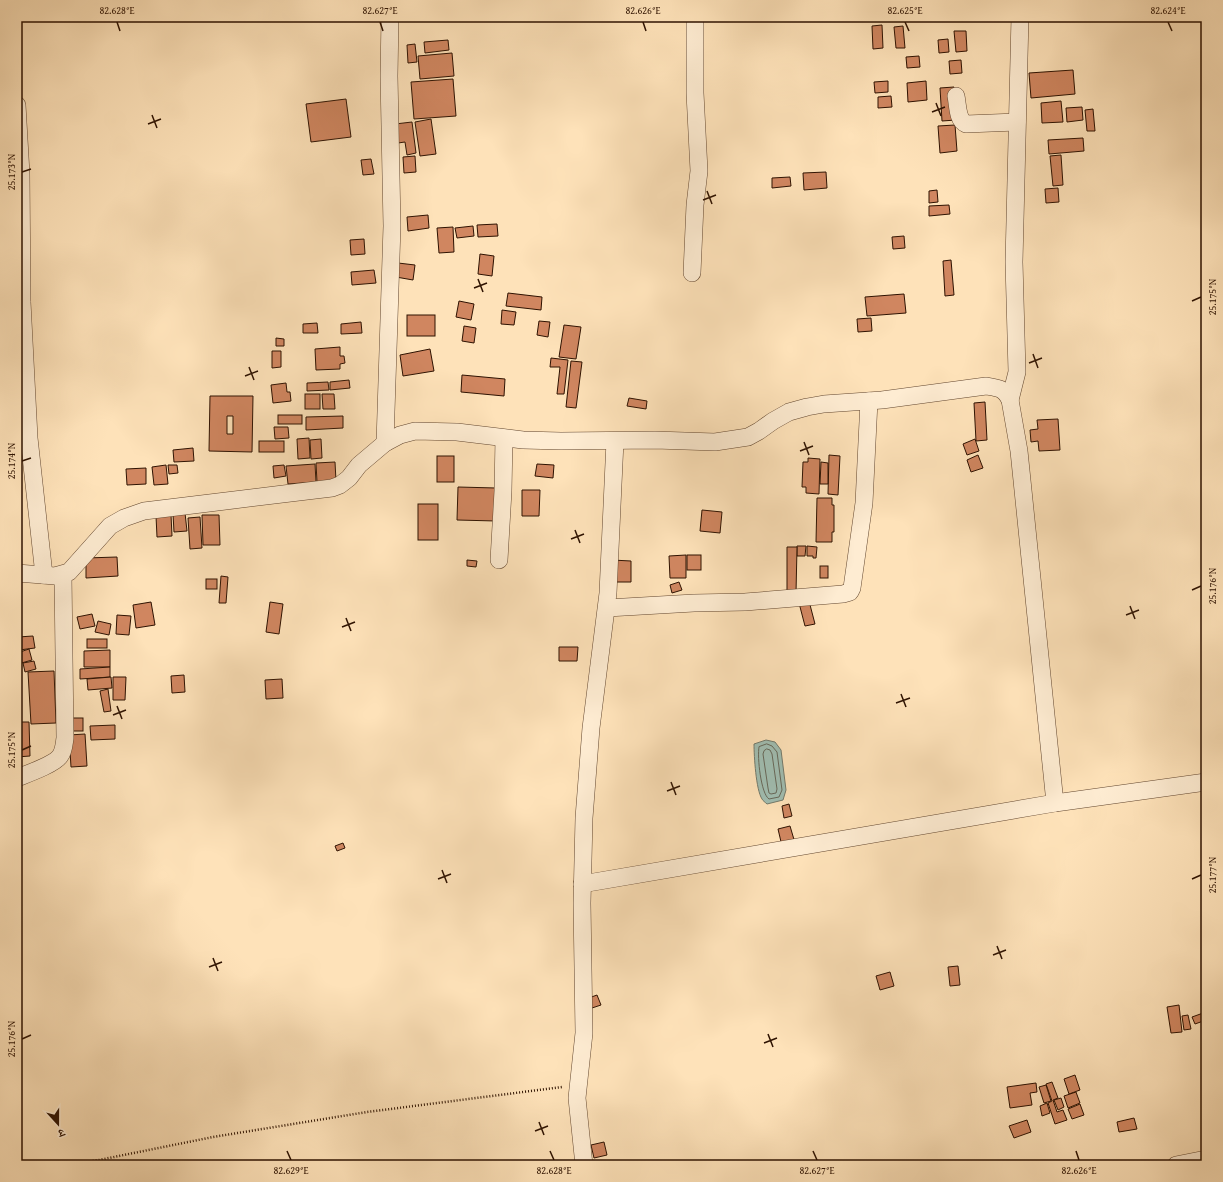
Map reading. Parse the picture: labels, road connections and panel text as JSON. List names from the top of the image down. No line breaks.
{"north":"bottom","coordinates":["82.628°E","82.627°E","82.626°E","82.625°E","82.624°E","25.173°N","25.175°N","25.174°N","25.176°N","25.177°N","82.629°E"]}
